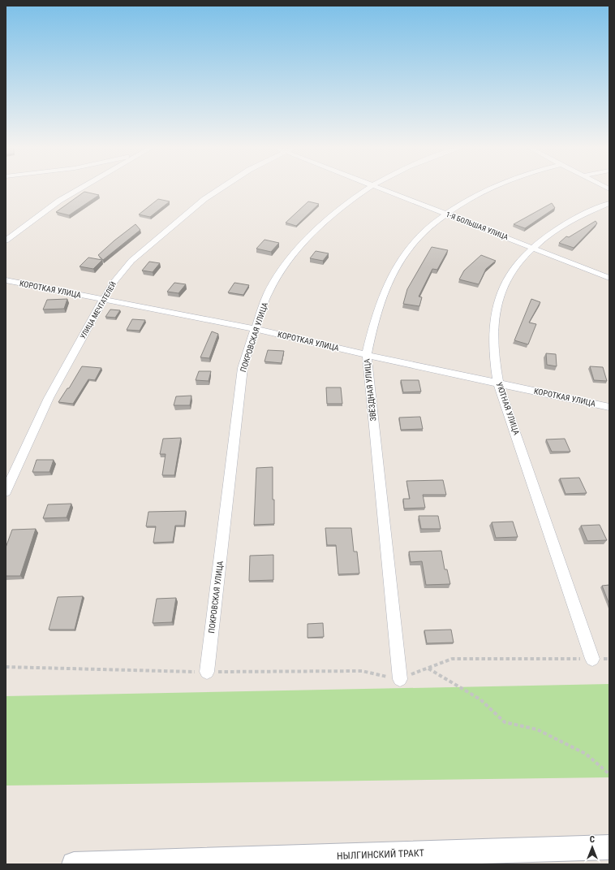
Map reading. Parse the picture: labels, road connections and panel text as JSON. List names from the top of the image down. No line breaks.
{"streets":{"main road":["НЫЛГИНСКИЙ ТРАКТ"],"street":["1-Я БОЛЬШАЯ УЛИЦА","КОРОТКАЯ УЛИЦА","УЛИЦА МЕЧТАТЕЛЕЙ","ПОКРОВСКАЯ УЛИЦА","ЗВЁЗДНАЯ УЛИЦА","УЮТНАЯ УЛИЦА"]},"crossings":[["1-Я БОЛЬШАЯ УЛИЦА","ЗВЁЗДНАЯ УЛИЦА"],["1-Я БОЛЬШАЯ УЛИЦА","УЮТНАЯ УЛИЦА"],["КОРОТКАЯ УЛИЦА","УЛИЦА МЕЧТАТЕЛЕЙ"],["КОРОТКАЯ УЛИЦА","ПОКРОВСКАЯ УЛИЦА"],["КОРОТКАЯ УЛИЦА","ЗВЁЗДНАЯ УЛИЦА"],["КОРОТКАЯ УЛИЦА","УЮТНАЯ УЛИЦА"]],"north":"top"}
